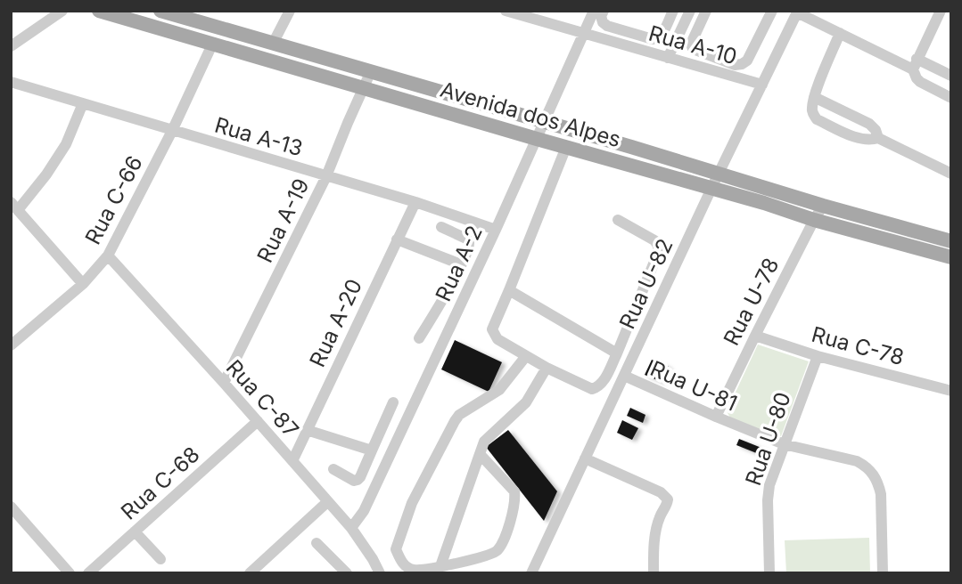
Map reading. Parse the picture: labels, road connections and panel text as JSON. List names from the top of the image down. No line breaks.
{"streets":{"main road":["Avenida dos Alpes"],"street":["Rua A-10","Rua A-13","Rua C-66","Rua A-19","Rua A-2","Rua U-82","Rua U-78","Rua A-20","Rua C-78","Rua U-81","Rua C-87","Rua U-80","Rua C-68"]},"crossings":[["Rua A-10","Rua A-2"],["Rua A-10","Rua U-82"],["Avenida dos Alpes","Rua C-66"],["Avenida dos Alpes","Rua A-19"],["Avenida dos Alpes","Rua A-2"],["Avenida dos Alpes","Rua U-82"],["Avenida dos Alpes","Rua U-78"],["Rua A-13","Rua C-66"],["Rua A-13","Rua A-19"],["Rua A-13","Rua A-2"],["Rua A-13","Rua A-20"],["Rua C-66","Rua C-87"],["Rua A-19","Rua C-87"],["Rua A-2","Rua C-87"],["Rua U-82","Rua U-81"],["Rua U-78","Rua C-78"],["Rua U-78","Rua U-81"],["Rua A-20","Rua C-87"],["Rua C-78","Rua U-80"],["Rua U-81","Rua U-80"],["Rua C-87","Rua C-68"]]}
